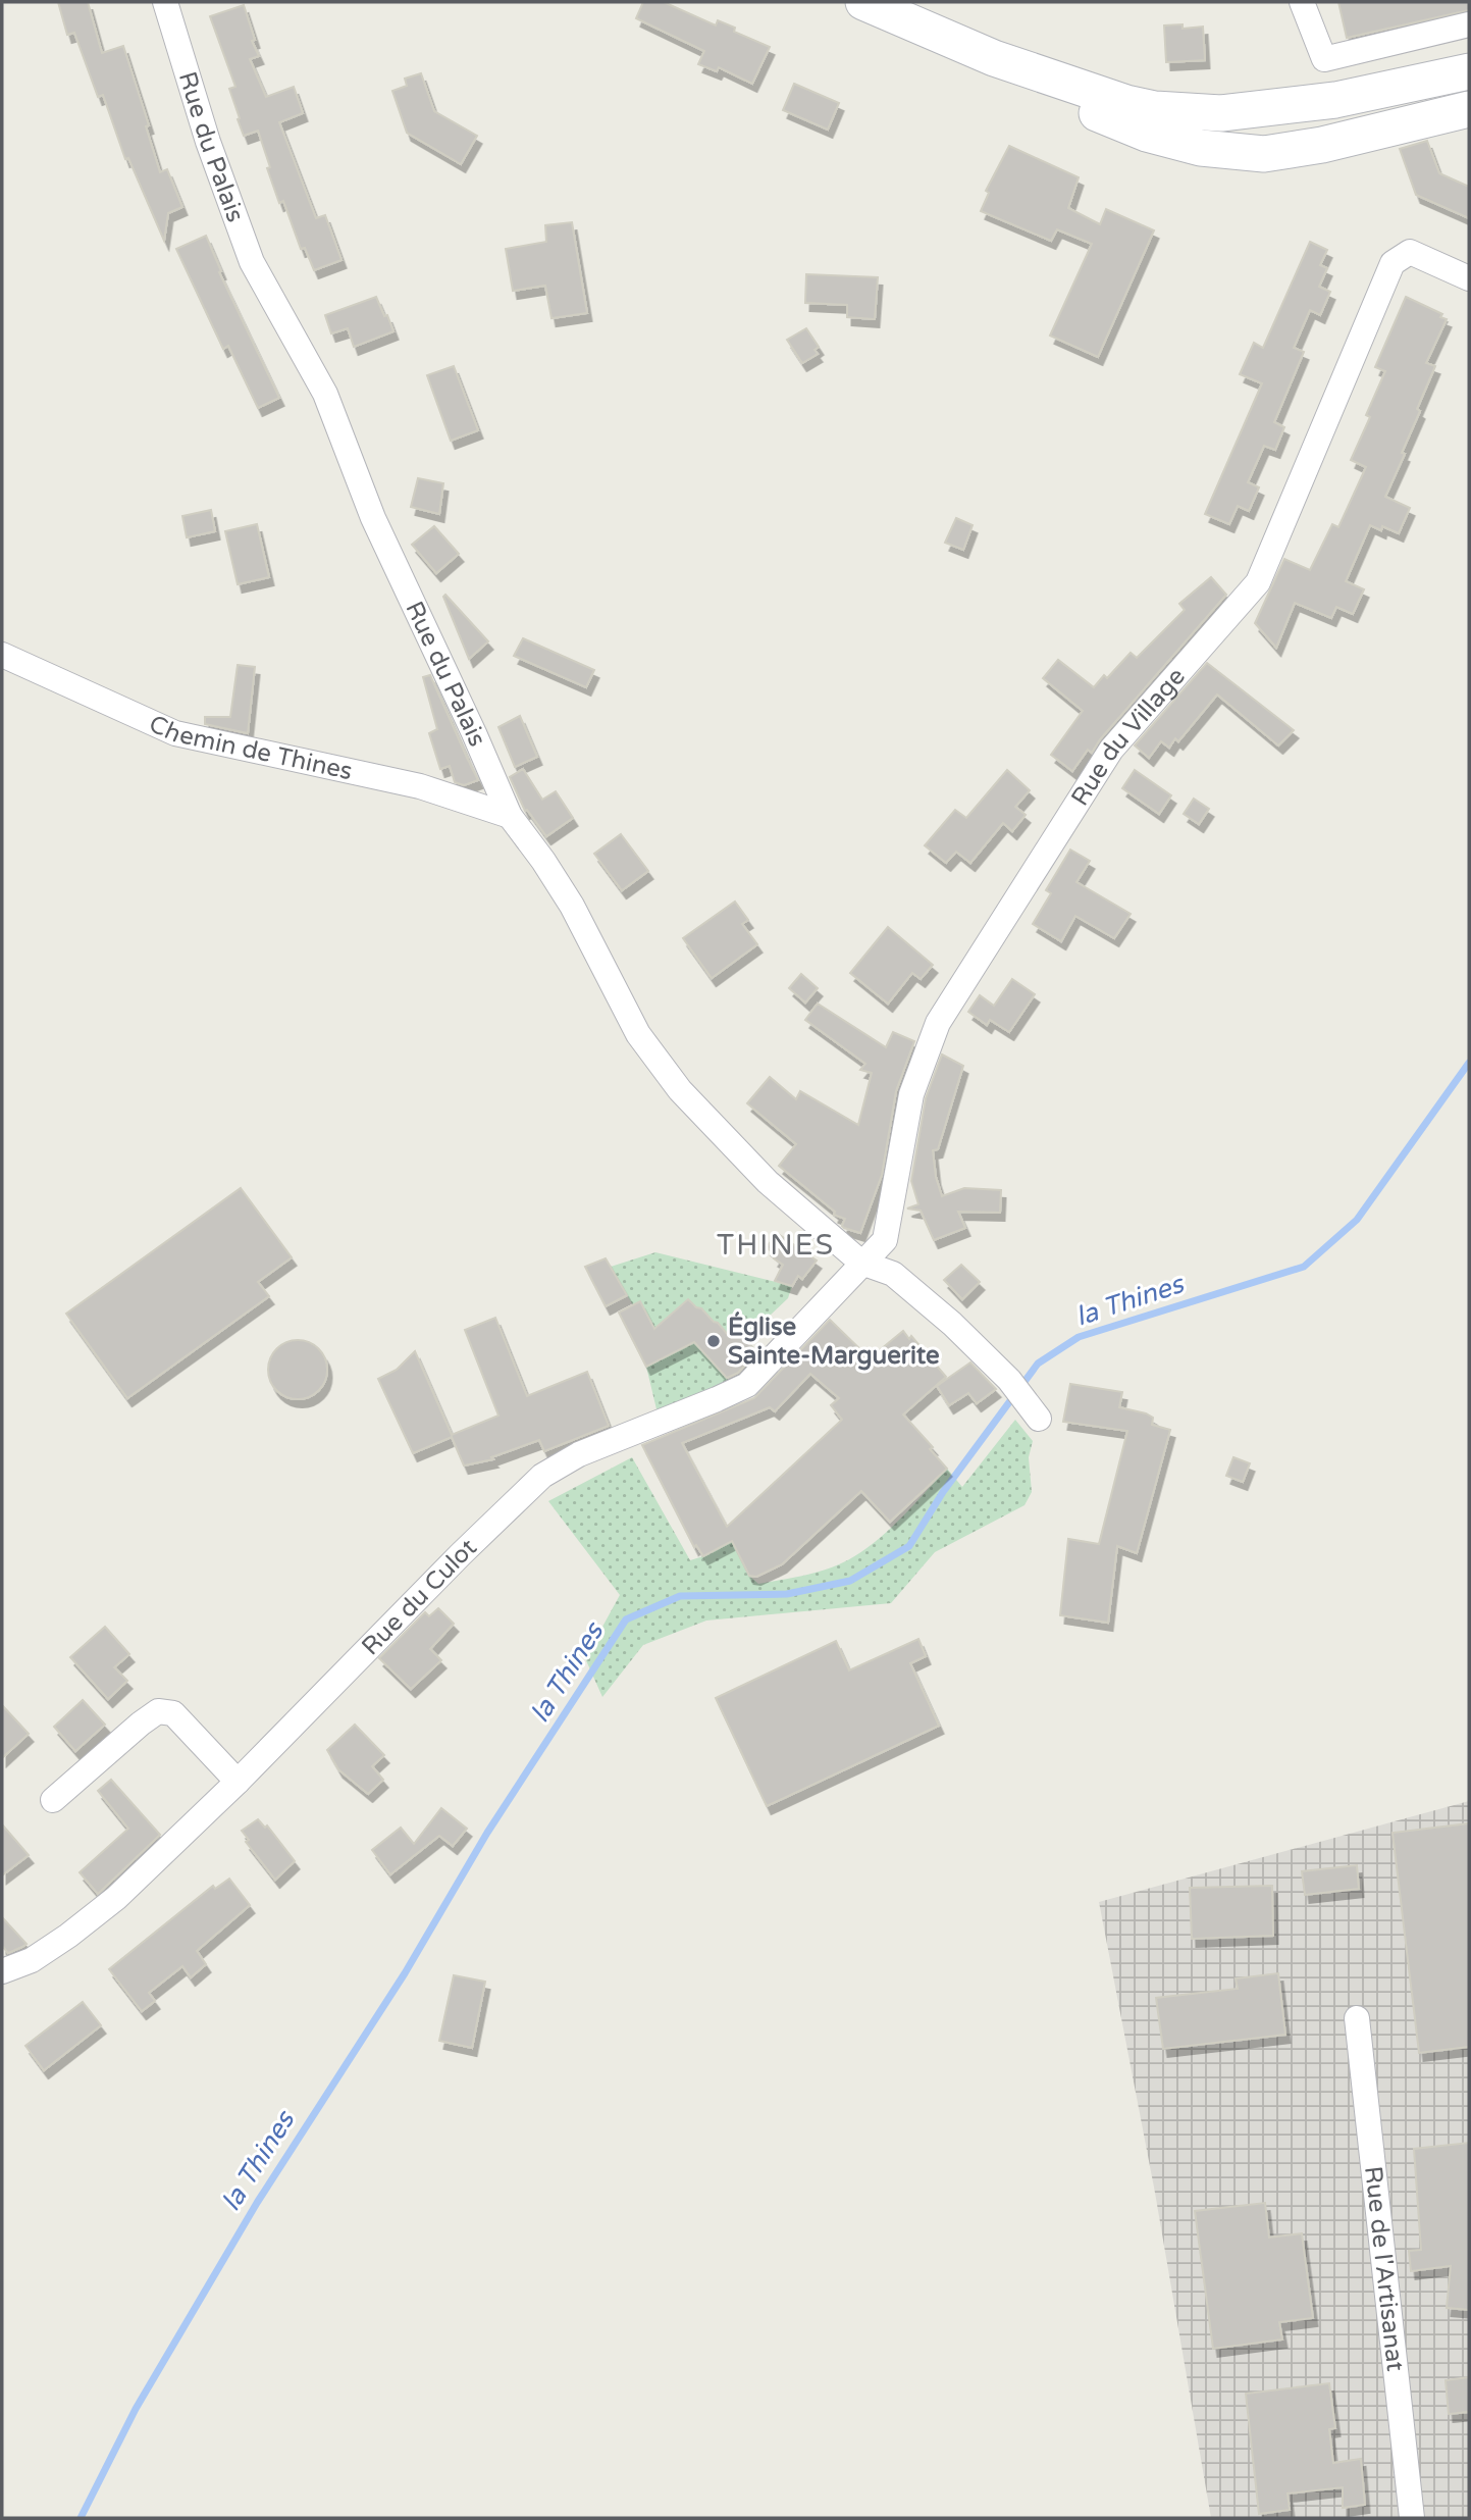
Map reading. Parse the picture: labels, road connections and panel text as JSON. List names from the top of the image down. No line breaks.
{"streets":{"street":["Rue du Palais","Rue du Village","Chemin de Thines","Rue du Culot","Rue de l'Artisanat"]},"crossings":[["Rue du Palais","Chemin de Thines"],["Rue du Palais","Rue du Culot"]],"districts":["THINES"],"water":["la Thines"],"places":["Église Sainte-Marguerite"]}
